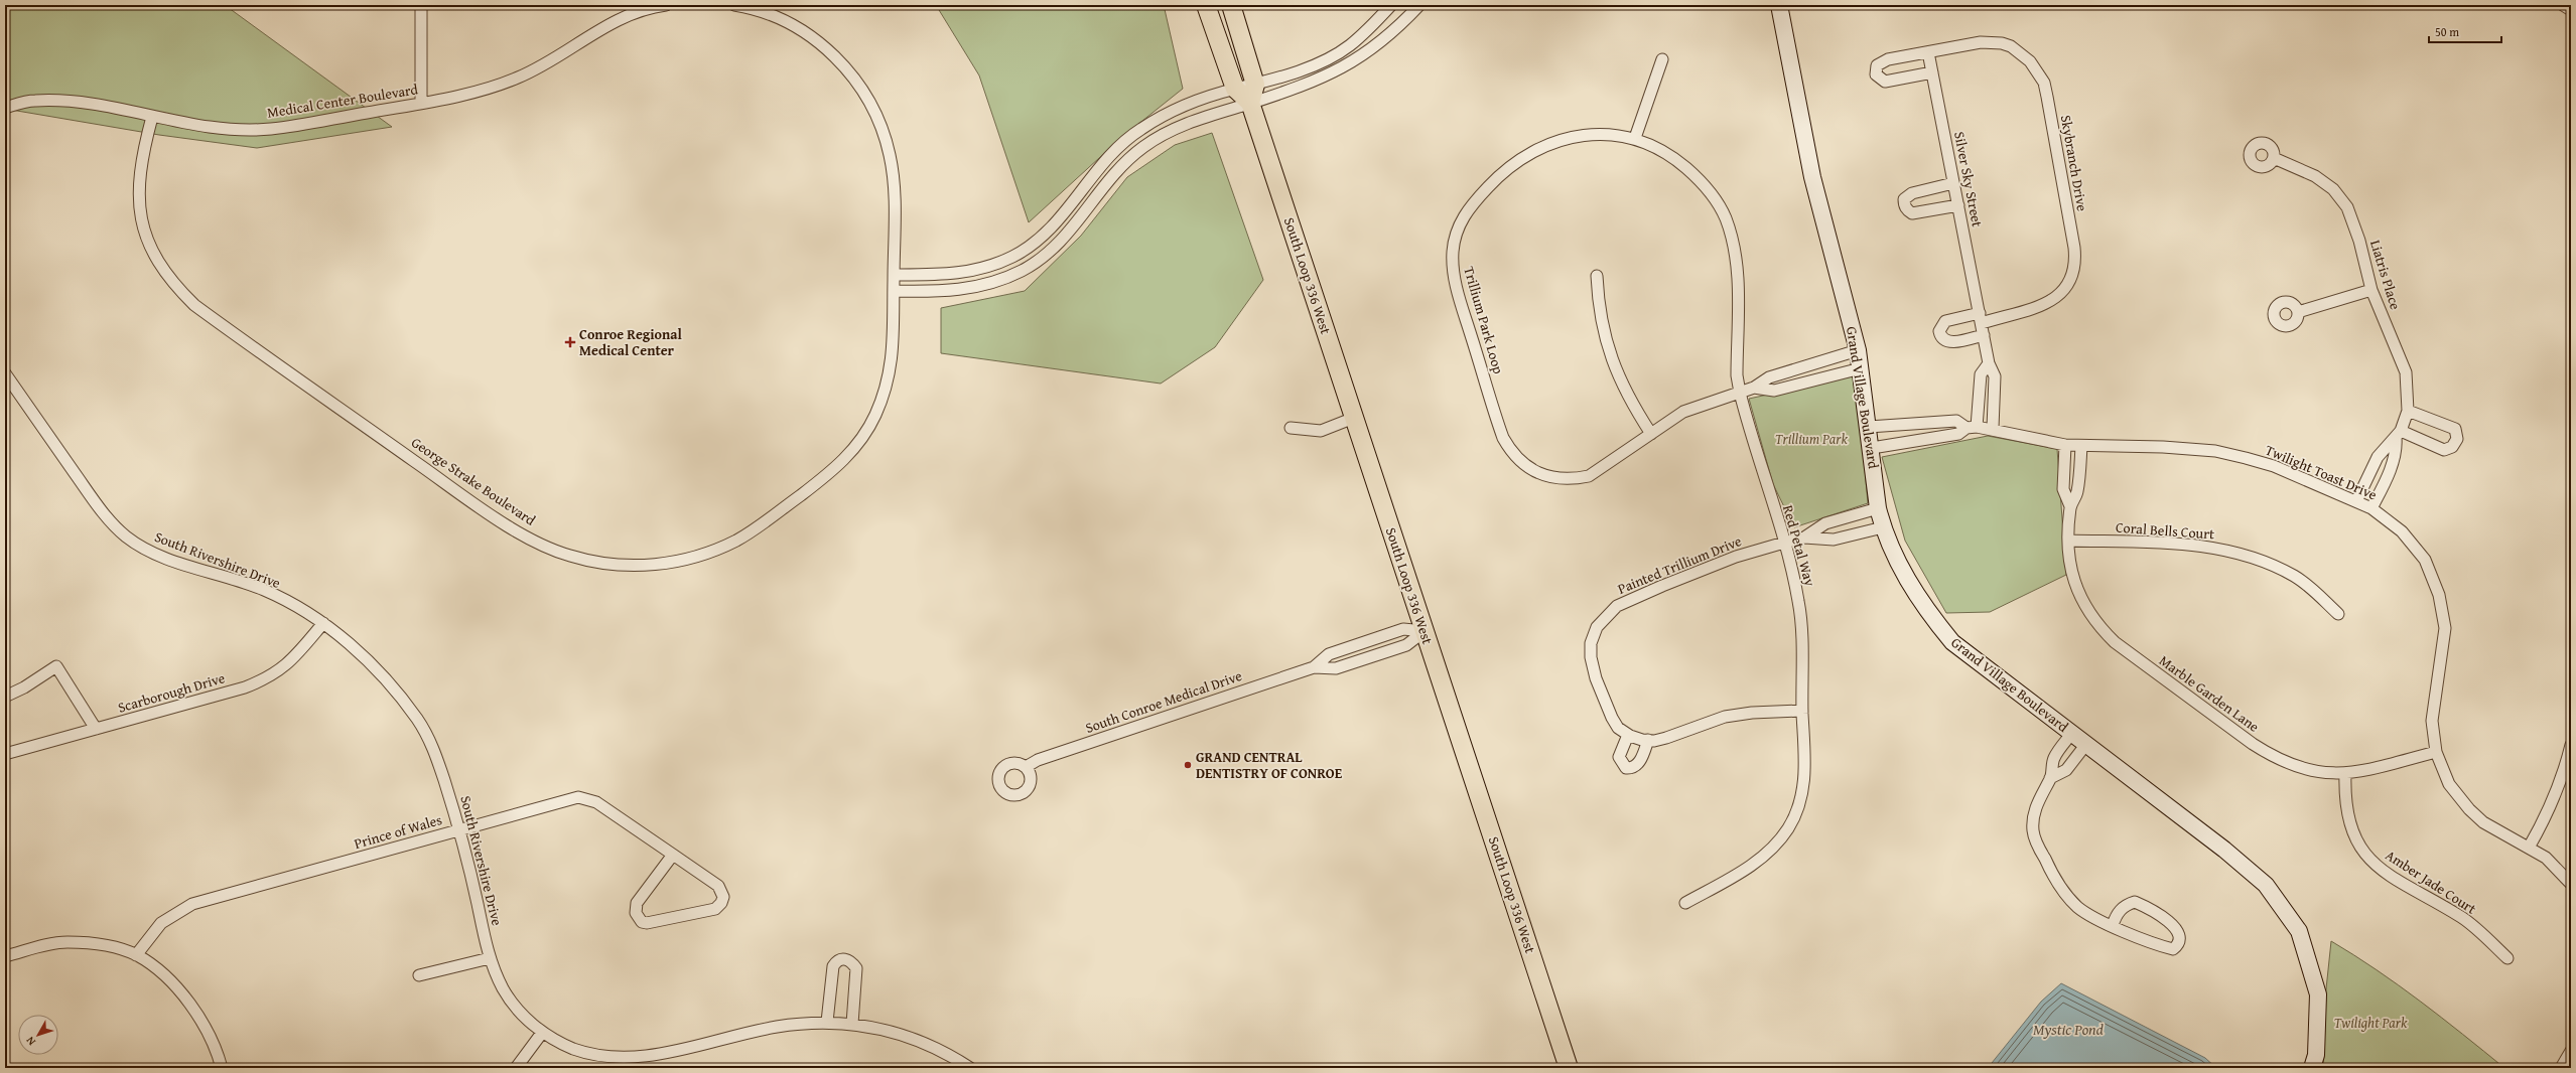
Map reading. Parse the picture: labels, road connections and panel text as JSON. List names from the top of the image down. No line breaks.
{"streets":{"main road":["South Loop 336 West"],"street":["Medical Center Boulevard","Skybranch Drive","Silver Sky Street","Liatris Place","Trillium Park Loop","Grand Village Boulevard","Twilight Toast Drive","George Strake Boulevard","Coral Bells Court","Red Petal Way","South Rivershire Drive","Painted Trillium Drive","Scarborough Drive","Marble Garden Lane","South Conroe Medical Drive","Prince of Wales","Amber Jade Court"]},"crossings":[["Medical Center Boulevard","George Strake Boulevard"],["Skybranch Drive","Silver Sky Street"],["Silver Sky Street","Twilight Toast Drive"],["Liatris Place","Twilight Toast Drive"],["South Loop 336 West","South Conroe Medical Drive"],["Trillium Park Loop","Grand Village Boulevard"],["Trillium Park Loop","Red Petal Way"],["Grand Village Boulevard","Twilight Toast Drive"],["Grand Village Boulevard","Painted Trillium Drive"],["Twilight Toast Drive","Marble Garden Lane"],["Coral Bells Court","Marble Garden Lane"],["Red Petal Way","Painted Trillium Drive"],["South Rivershire Drive","Scarborough Drive"],["South Rivershire Drive","Prince of Wales"],["Marble Garden Lane","Amber Jade Court"]],"water":["Mystic Pond"],"parks":["Trillium Park","Twilight Park"],"places":{"health":["Conroe Regional Medical Center"],"other":["GRAND CENTRAL DENTISTRY OF CONROE"]},"scale_bar":"50 m","north":"bottom left"}
